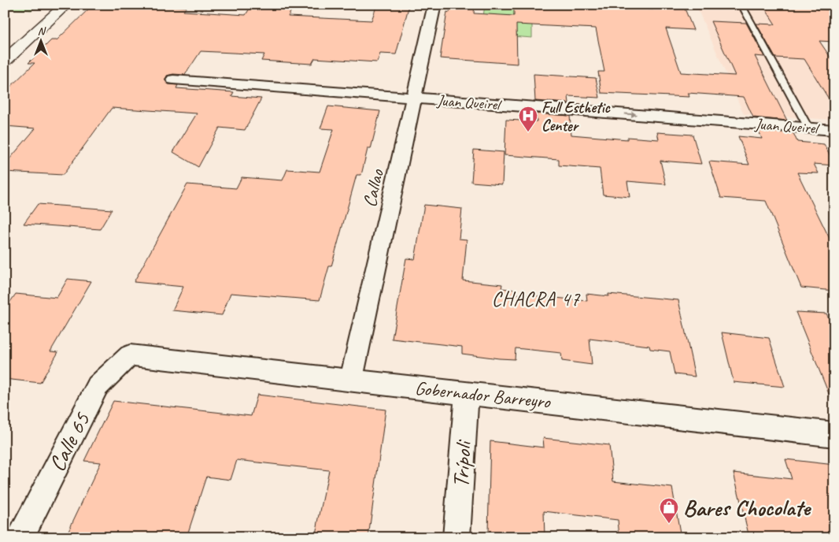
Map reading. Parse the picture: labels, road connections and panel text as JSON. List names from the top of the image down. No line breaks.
{"streets":{"street":["Juan Queirel","Callao","Gobernador Barreyro","Calle 65","Trípoli"]},"crossings":[["Juan Queirel","Callao"],["Callao","Gobernador Barreyro"],["Gobernador Barreyro","Calle 65"],["Gobernador Barreyro","Trípoli"]],"one_way":["Juan Queirel"],"districts":["CHACRA 47"],"places":{"hospital":["Full Esthetic Center"],"shop":["Bares Chocolate"]},"north":"top"}
